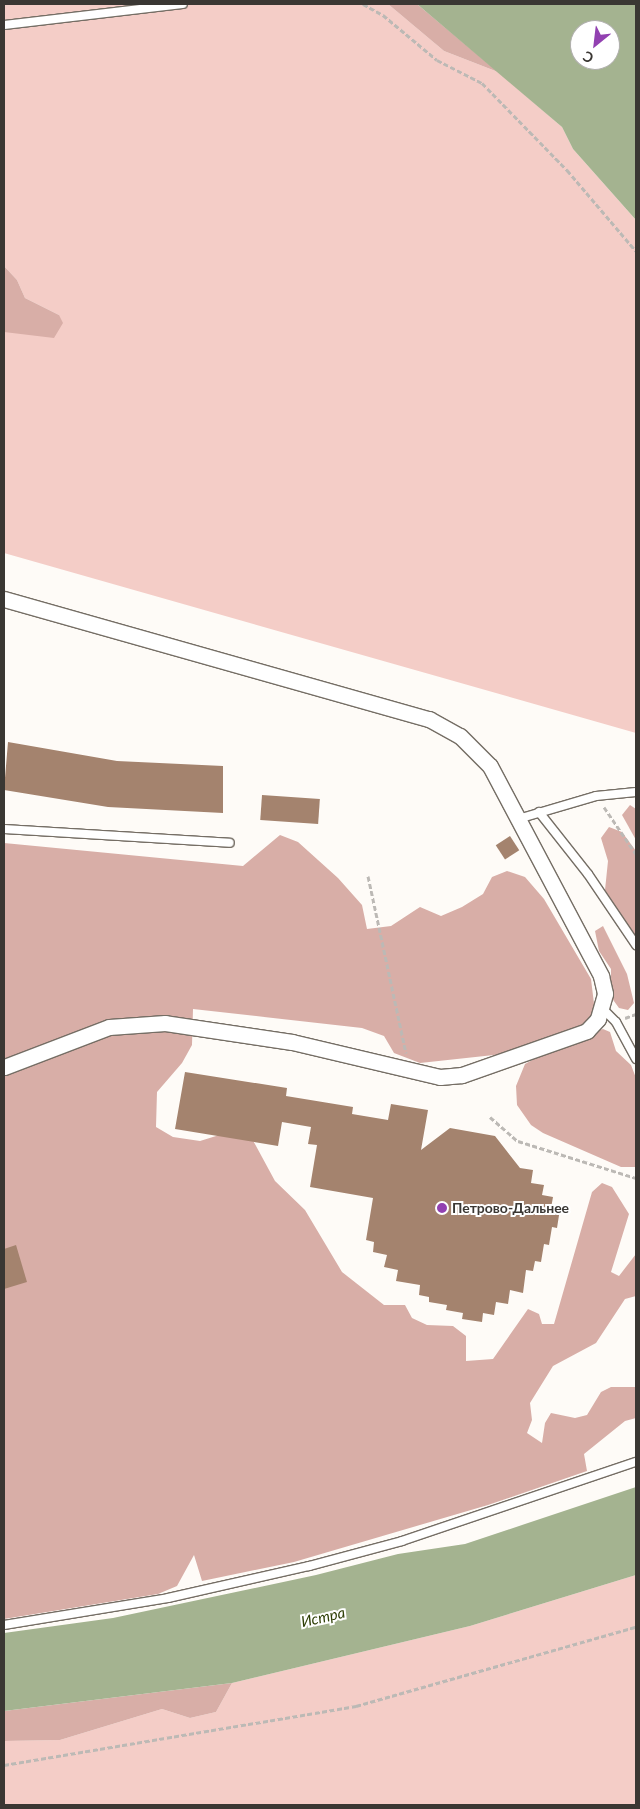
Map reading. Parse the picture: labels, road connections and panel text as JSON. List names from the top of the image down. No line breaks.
{"water":["Истра"],"places":["Петрово-Дальнее"],"north":"bottom left"}
